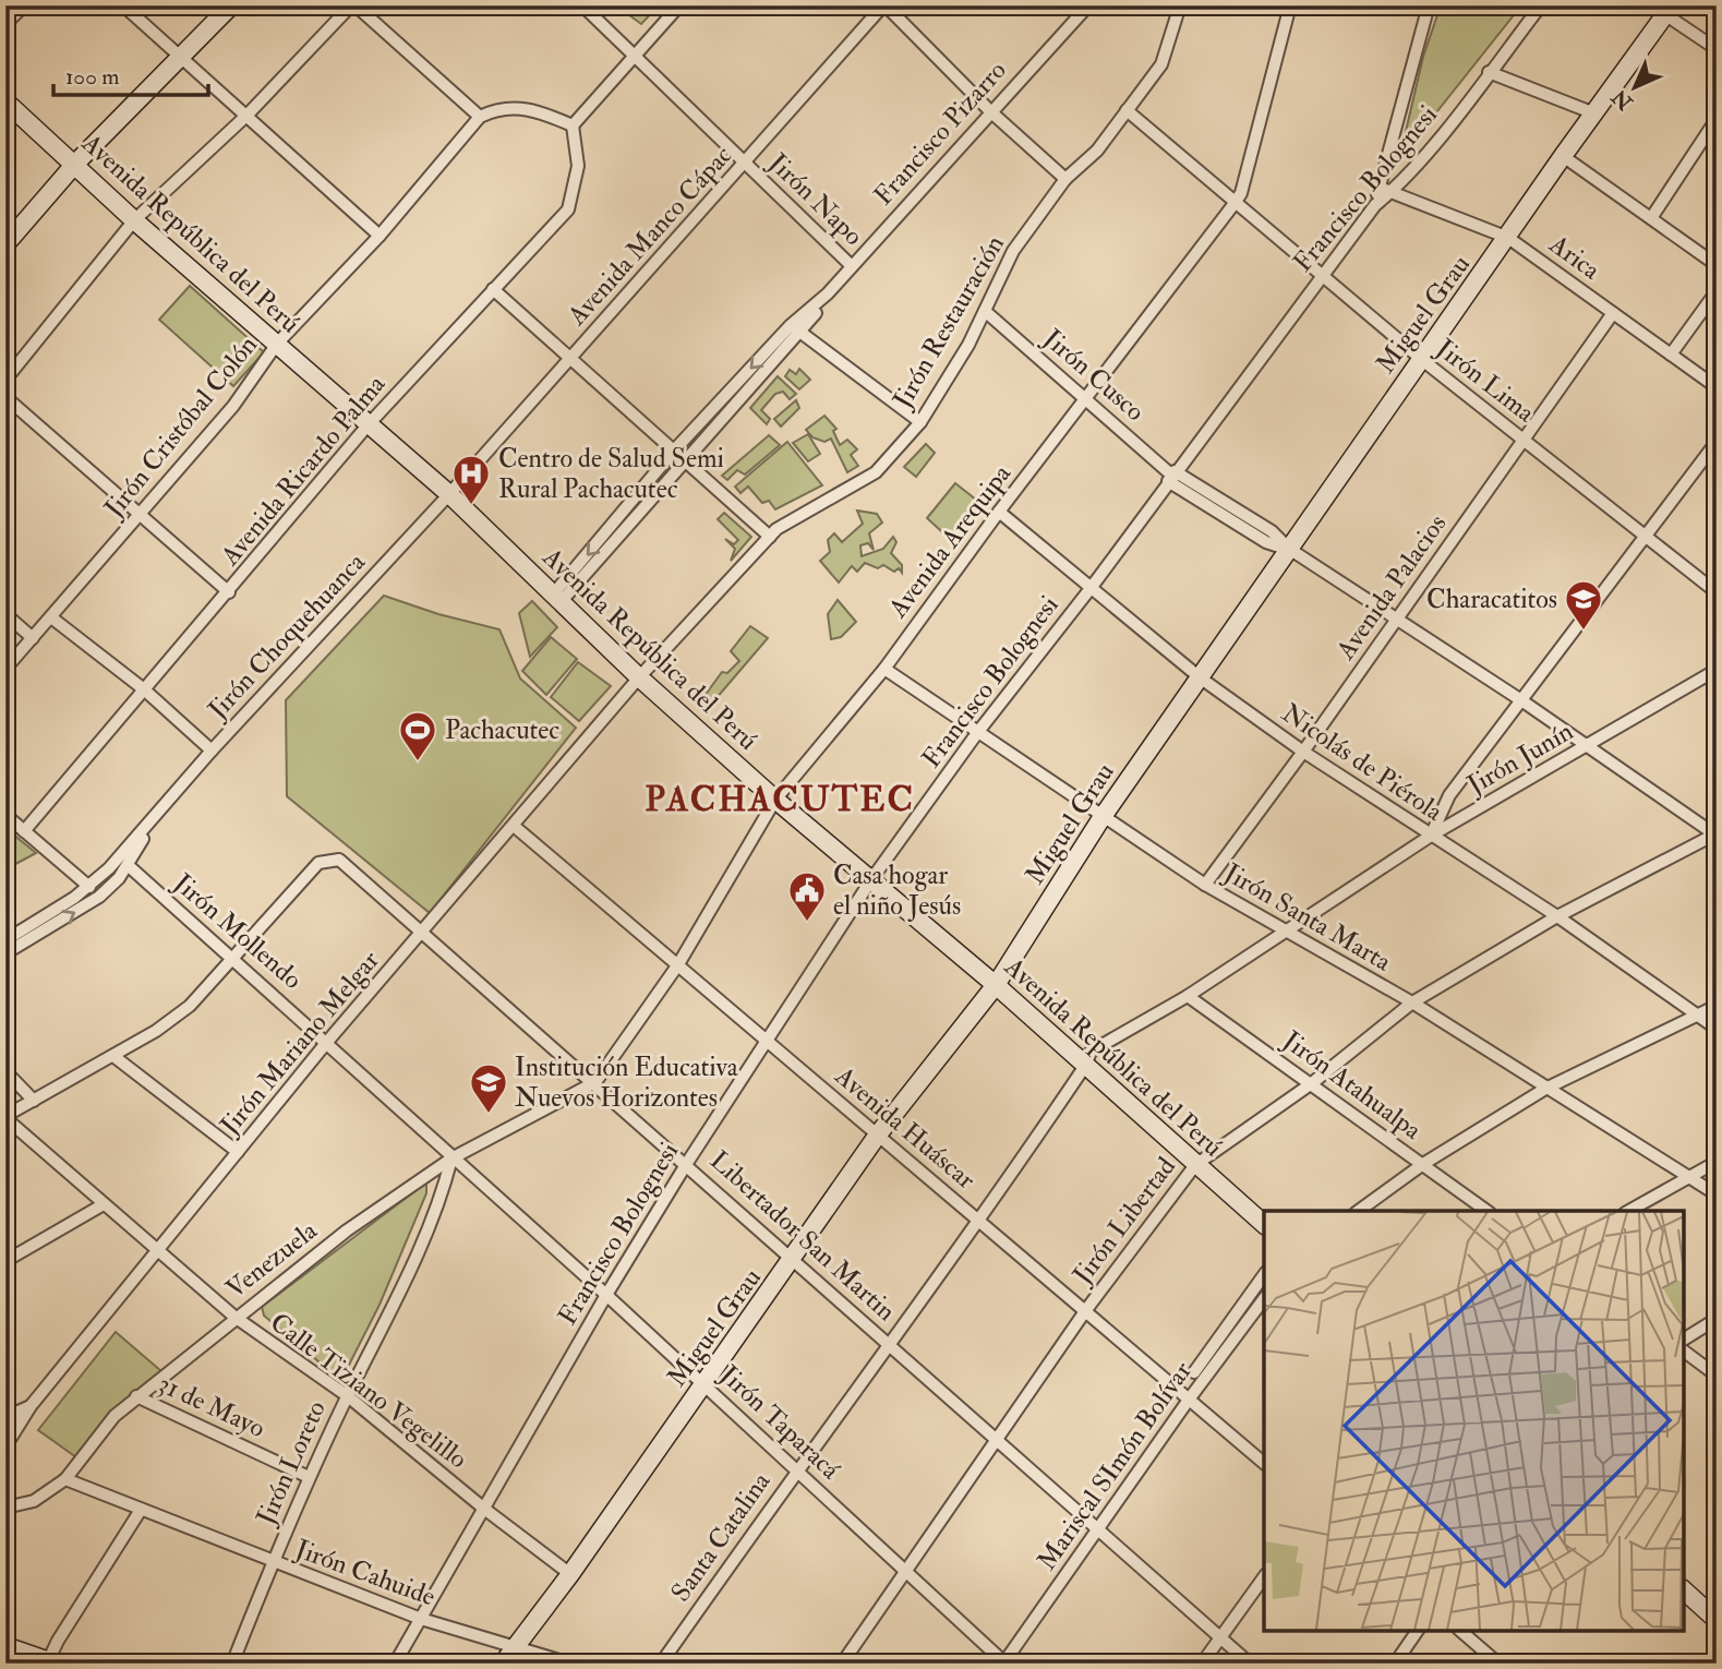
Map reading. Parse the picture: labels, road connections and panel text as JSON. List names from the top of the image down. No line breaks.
{"streets":{"street":["Francisco Pizarro","Francisco Bolognesi","Jirón Napo","Avenida República del Perú","Avenida Manco Cápac","Arica","Miguel Grau","Jirón Restauración","Jirón Cusco","Jirón Lima","Jirón Cristóbal Colón","Avenida Ricardo Palma","Avenida Arequipa","Avenida Palacios","Jirón Choquehuanca","Jirón Junín","Nicolás de Piérola","Jirón Santa Marta","Jirón Mollendo","Jirón Mariano Melgar","Jirón Atahualpa","Avenida Huáscar","Jirón Libertad","Libertador San Martin","Venezuela","Calle Tiziano Vegelillo","31 de Mayo","Jirón Taparacá","Jirón Loreto","Mariscal SImón Bolívar","Santa Catalina","Jirón Cahuide"]},"crossings":[["Francisco Pizarro","Jirón Napo"],["Francisco Pizarro","Avenida República del Perú"],["Francisco Bolognesi","Avenida República del Perú"],["Francisco Bolognesi","Arica"],["Francisco Bolognesi","Jirón Cusco"],["Francisco Bolognesi","Jirón Lima"],["Francisco Bolognesi","Nicolás de Piérola"],["Francisco Bolognesi","Jirón Santa Marta"],["Francisco Bolognesi","Avenida Huáscar"],["Francisco Bolognesi","Libertador San Martin"],["Francisco Bolognesi","Calle Tiziano Vegelillo"],["Francisco Bolognesi","Jirón Taparacá"],["Francisco Bolognesi","Jirón Cahuide"],["Jirón Napo","Avenida Manco Cápac"],["Avenida República del Perú","Avenida Manco Cápac"],["Avenida República del Perú","Miguel Grau"],["Avenida República del Perú","Jirón Restauración"],["Avenida República del Perú","Jirón Cristóbal Colón"],["Avenida República del Perú","Avenida Ricardo Palma"],["Avenida República del Perú","Avenida Arequipa"],["Avenida República del Perú","Jirón Choquehuanca"],["Avenida República del Perú","Jirón Junín"],["Avenida República del Perú","Jirón Mariano Melgar"],["Avenida República del Perú","Jirón Libertad"],["Avenida República del Perú","Santa Catalina"],["Avenida Manco Cápac","Jirón Choquehuanca"],["Arica","Miguel Grau"],["Arica","Avenida Palacios"],["Miguel Grau","Jirón Cusco"],["Miguel Grau","Jirón Lima"],["Miguel Grau","Nicolás de Piérola"],["Miguel Grau","Jirón Santa Marta"],["Miguel Grau","Avenida Huáscar"],["Miguel Grau","Libertador San Martin"],["Miguel Grau","Calle Tiziano Vegelillo"],["Miguel Grau","Jirón Taparacá"],["Miguel Grau","Jirón Cahuide"],["Jirón Restauración","Jirón Cusco"],["Jirón Restauración","Jirón Lima"],["Jirón Restauración","Jirón Mariano Melgar"],["Jirón Cusco","Avenida Arequipa"],["Jirón Cusco","Avenida Palacios"],["Jirón Cusco","Jirón Junín"],["Jirón Cusco","Jirón Libertad"],["Jirón Lima","Avenida Arequipa"],["Jirón Lima","Avenida Palacios"],["Avenida Arequipa","Nicolás de Piérola"],["Avenida Arequipa","Jirón Santa Marta"],["Avenida Arequipa","Avenida Huáscar"],["Avenida Arequipa","Libertador San Martin"],["Avenida Arequipa","Venezuela"],["Avenida Palacios","Nicolás de Piérola"],["Avenida Palacios","Jirón Santa Marta"],["Jirón Choquehuanca","Jirón Mollendo"],["Jirón Junín","Nicolás de Piérola"],["Jirón Junín","Jirón Santa Marta"],["Jirón Junín","Jirón Atahualpa"],["Jirón Junín","Santa Catalina"],["Nicolás de Piérola","Jirón Libertad"],["Jirón Santa Marta","Jirón Libertad"],["Jirón Mollendo","Jirón Mariano Melgar"],["Jirón Mollendo","Libertador San Martin"],["Jirón Mollendo","Venezuela"],["Jirón Mollendo","Jirón Taparacá"],["Jirón Mollendo","Jirón Loreto"],["Jirón Mariano Melgar","Avenida Huáscar"],["Jirón Mariano Melgar","Libertador San Martin"],["Jirón Mariano Melgar","Calle Tiziano Vegelillo"],["Jirón Atahualpa","Jirón Libertad"],["Avenida Huáscar","Jirón Libertad"],["Avenida Huáscar","Mariscal SImón Bolívar"],["Avenida Huáscar","Santa Catalina"],["Jirón Libertad","Libertador San Martin"],["Jirón Libertad","Jirón Taparacá"],["Libertador San Martin","Venezuela"],["Libertador San Martin","Mariscal SImón Bolívar"],["Libertador San Martin","Santa Catalina"],["Venezuela","Calle Tiziano Vegelillo"],["Venezuela","31 de Mayo"],["Venezuela","Jirón Taparacá"],["Venezuela","Jirón Loreto"],["Venezuela","Jirón Cahuide"],["Calle Tiziano Vegelillo","Jirón Loreto"],["31 de Mayo","Jirón Loreto"],["Jirón Taparacá","Jirón Loreto"],["Jirón Taparacá","Mariscal SImón Bolívar"],["Jirón Taparacá","Santa Catalina"],["Jirón Loreto","Jirón Cahuide"]],"districts":["PACHACUTEC"],"places":{"hospital":["Centro de Salud Semi Rural Pachacutec"],"school or university":["Characatitos","Institución Educativa Nuevos Horizontes"],"sports":["Pachacutec"],"public building":["Casa hogar el niño Jesús"]},"scale_bar":"100 m","north":"bottom left"}
